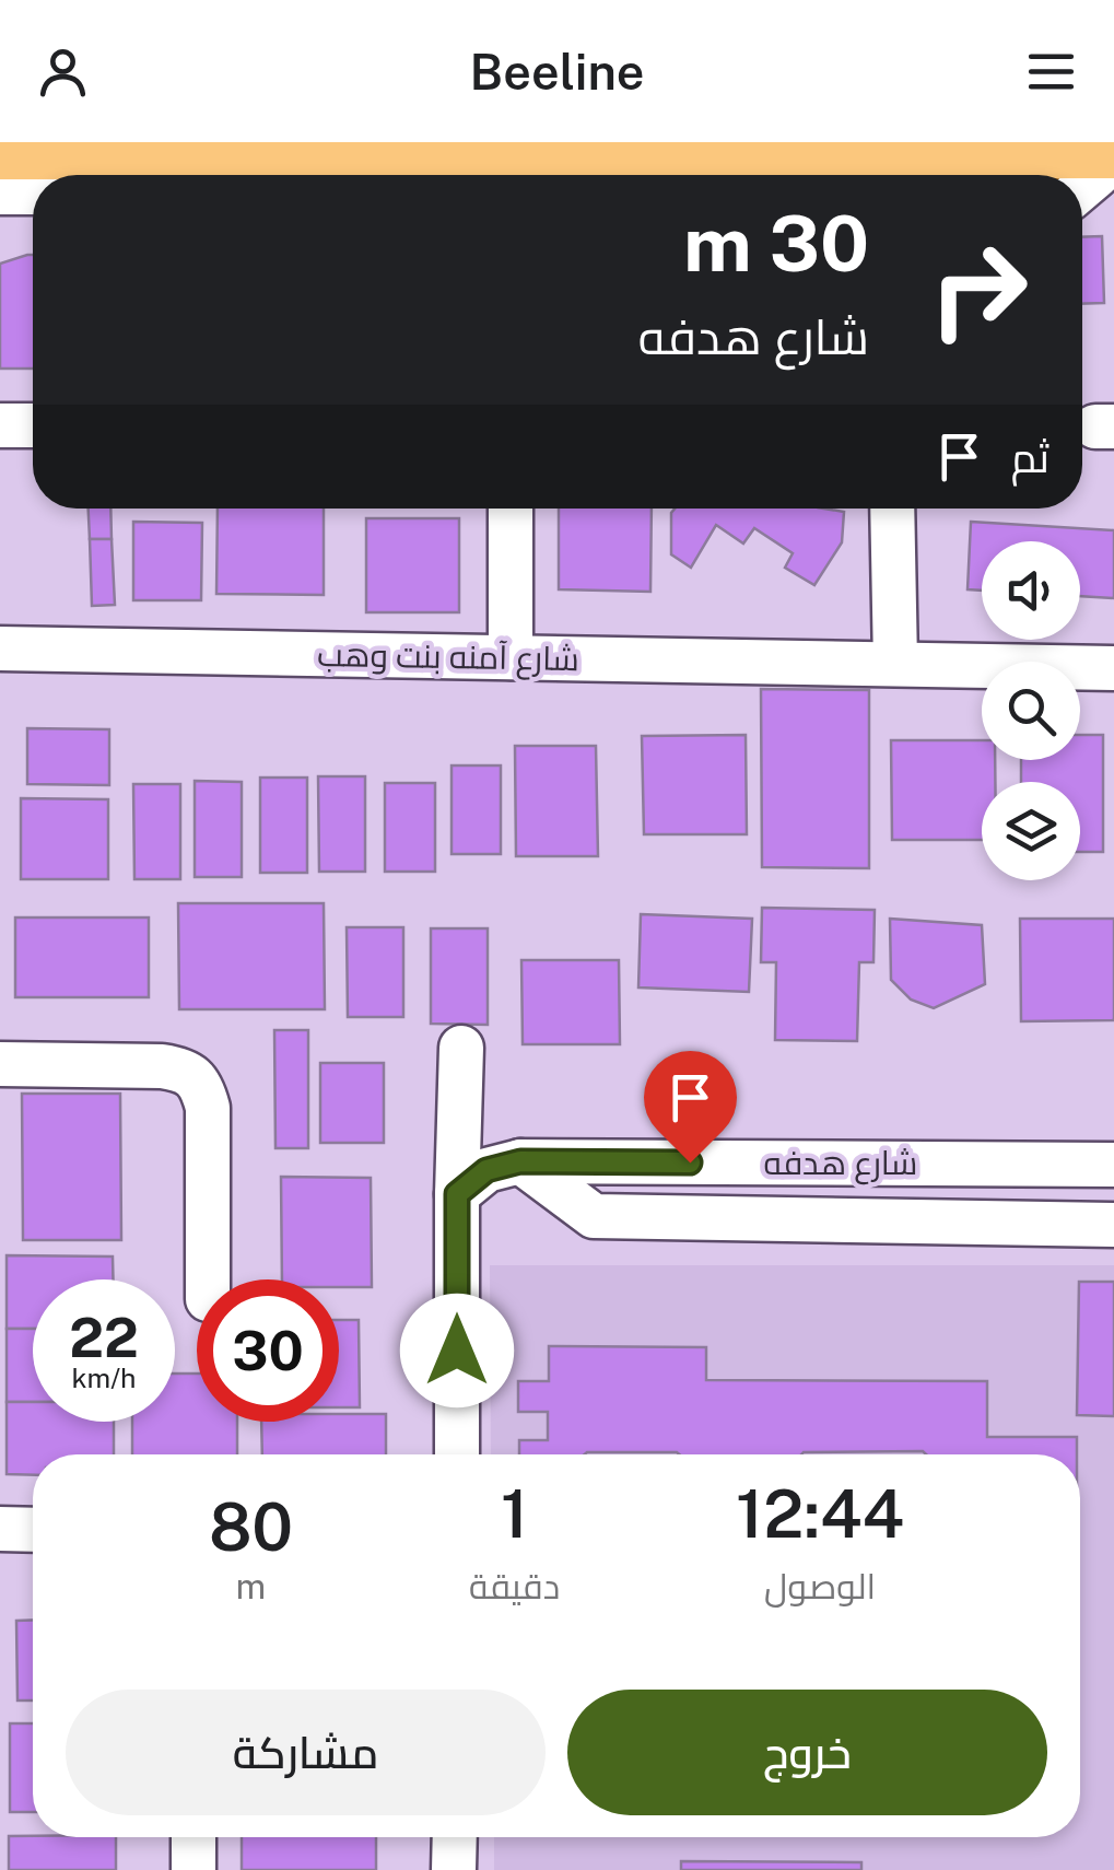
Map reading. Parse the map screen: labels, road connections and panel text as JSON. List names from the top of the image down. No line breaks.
{"streets":{"street":["شارع آمنه بنت وهب","شارع هدفه"]},"page":{"header":"Beeline","turn":["30 m","شارع هدفه"],"then":"ثم","speed":"22 km/h","limit":"30","eta":["12:44","الوصول","1","دقيقة","80","m"],"buttons":["خروج","مشاركة"]}}
